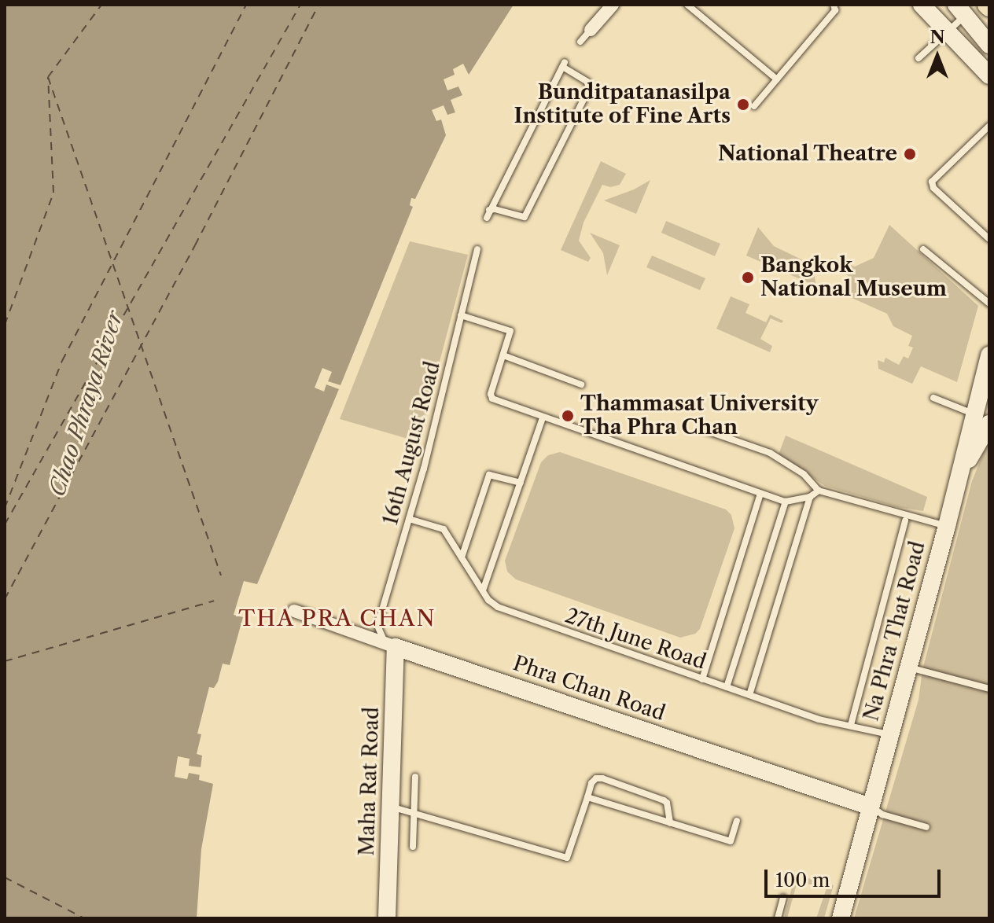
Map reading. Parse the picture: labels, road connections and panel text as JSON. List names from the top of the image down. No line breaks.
{"streets":{"street":["Na Phra That Road","Phra Chan Road","Maha Rat Road"],"lane":["16th August Road","27th June Road"]},"crossings":[["16th August Road","27th June Road"],["16th August Road","Phra Chan Road"],["16th August Road","Maha Rat Road"],["Na Phra That Road","27th June Road"],["Na Phra That Road","Phra Chan Road"],["Phra Chan Road","Maha Rat Road"]],"districts":["THA PRA CHAN"],"water":["Chao Phraya River"],"places":["Bunditpatanasilpa Institute of Fine Arts","National Theatre","Bangkok National Museum","Thammasat University Tha Phra Chan"],"scale_bar":"100 m","north":"top"}
